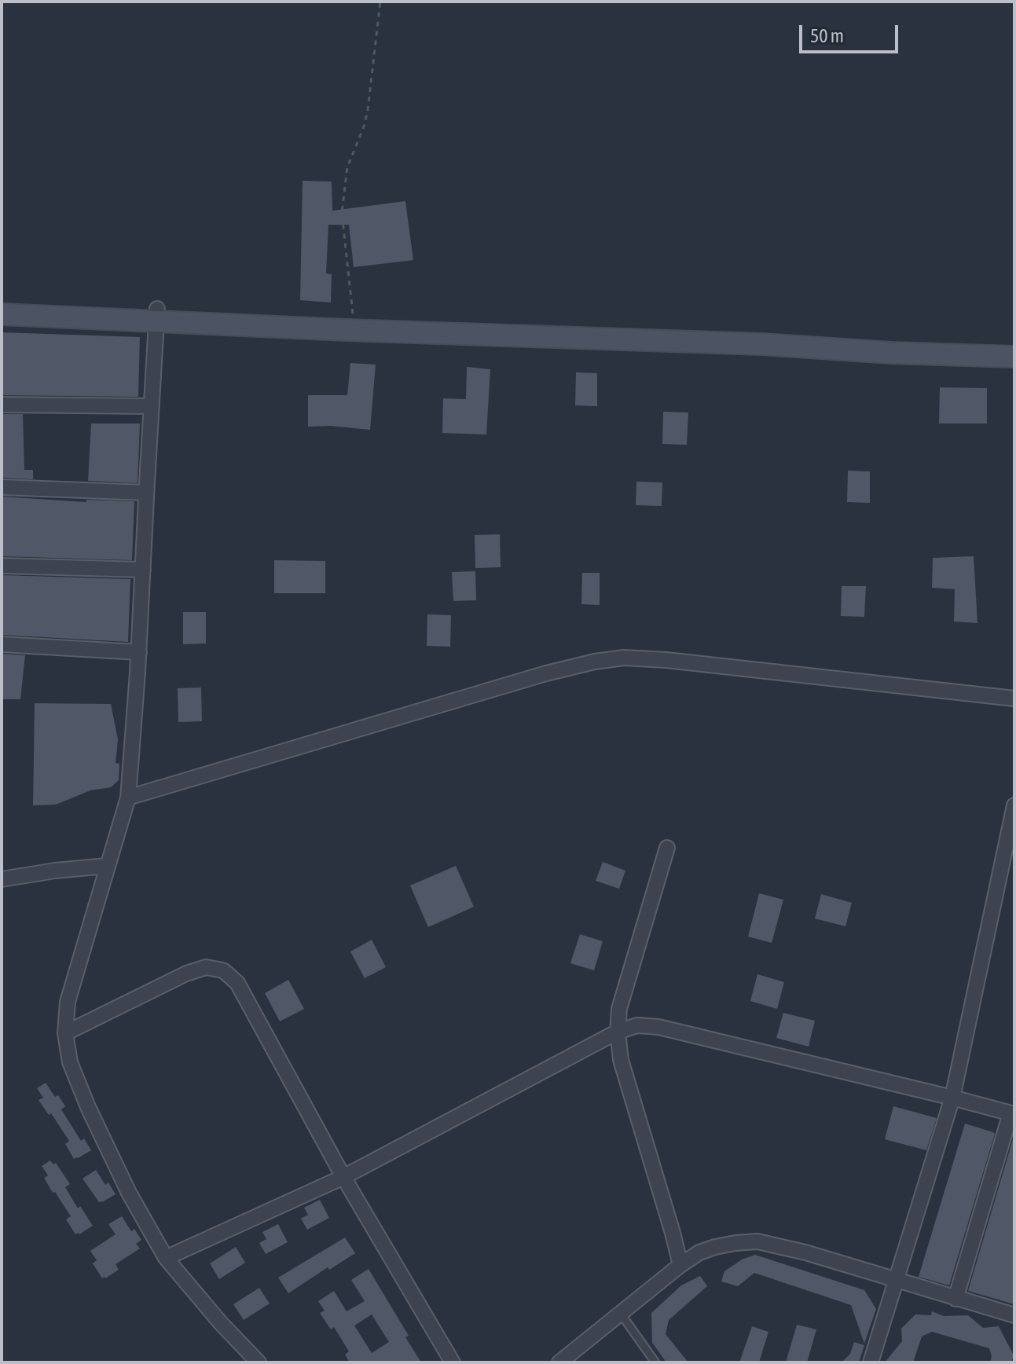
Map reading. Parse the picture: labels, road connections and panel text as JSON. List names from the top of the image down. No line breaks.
{"scale_bar":"50 m"}
